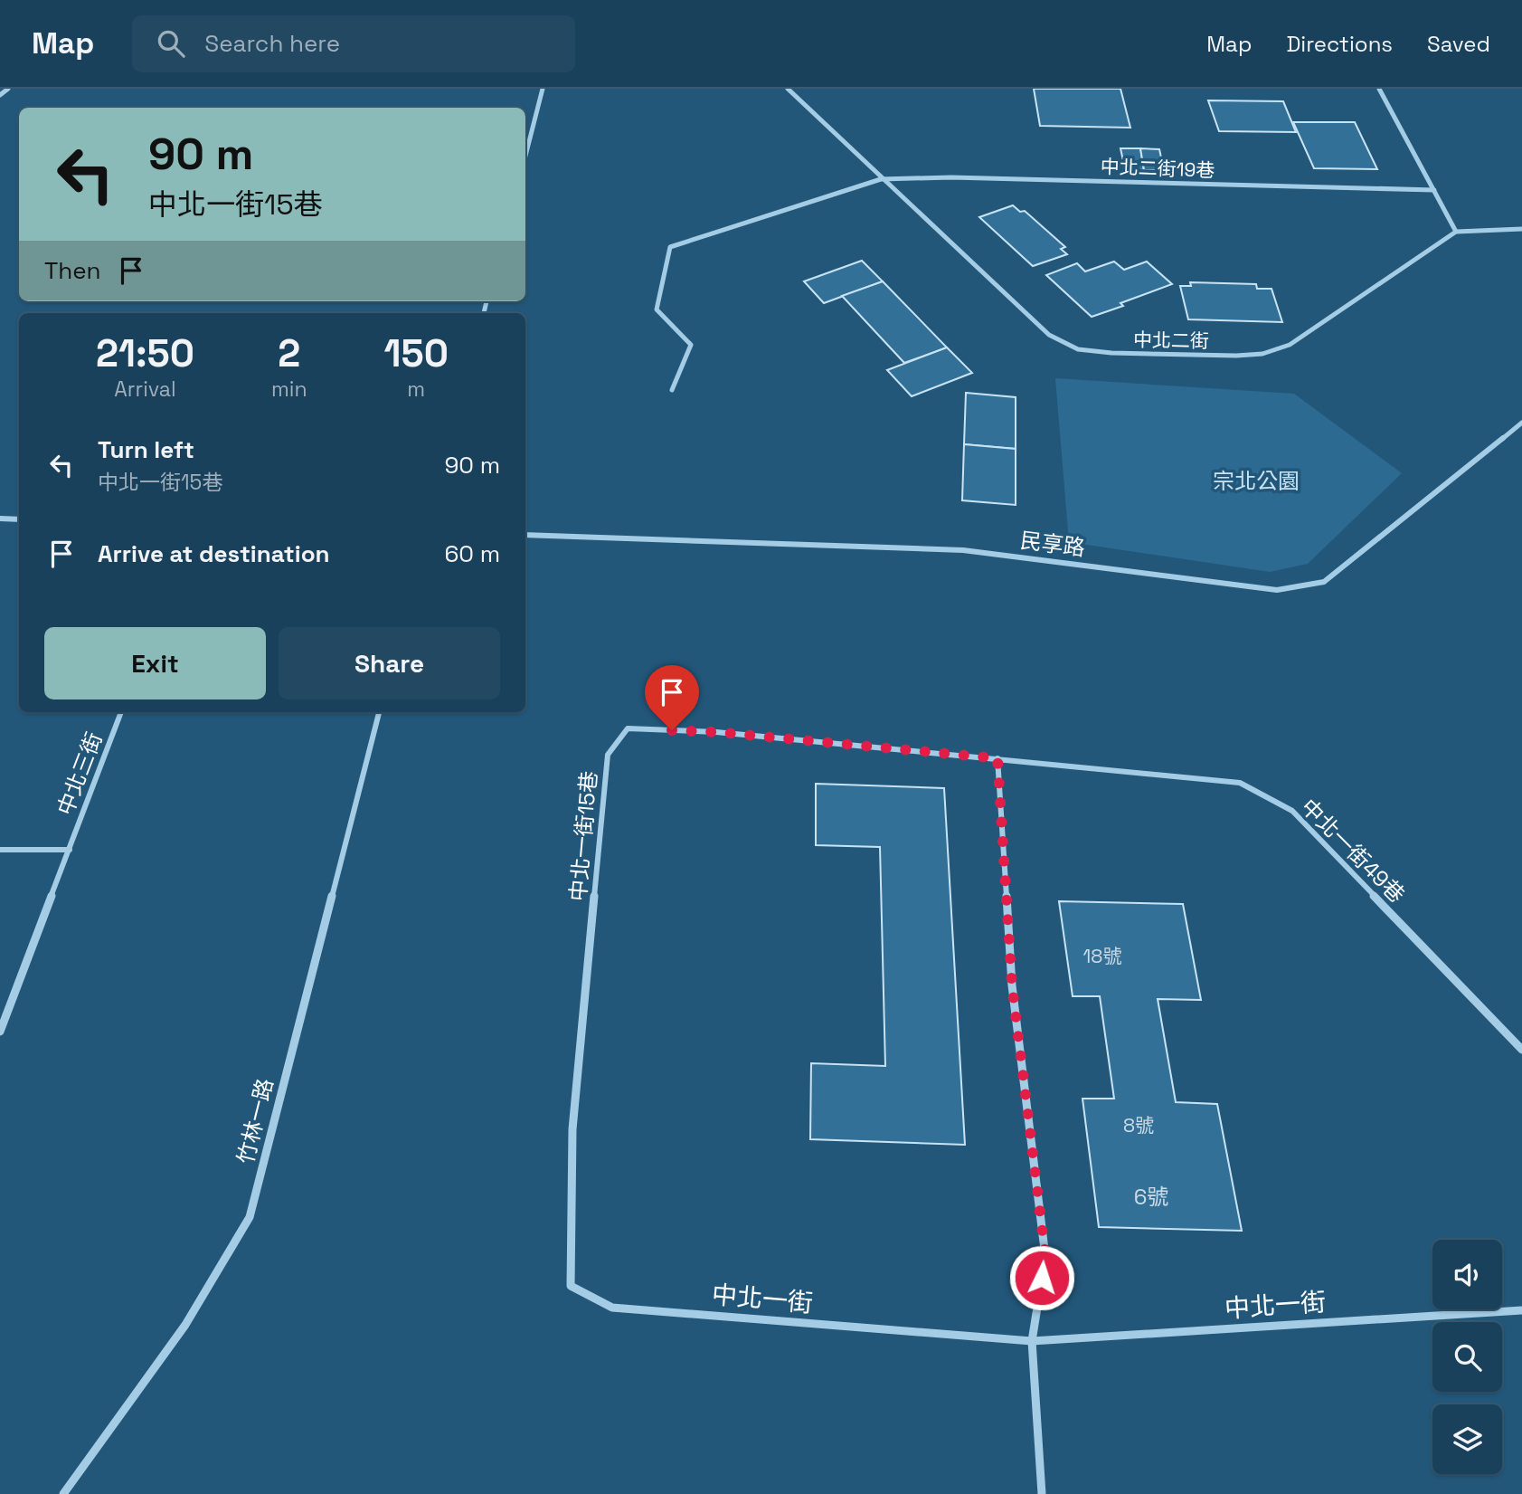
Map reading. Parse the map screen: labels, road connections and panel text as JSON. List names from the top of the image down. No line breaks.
{"streets":{"street":["中北二街19巷","中北二街","民享路","中北三街","中北一街15巷","中北一街49巷","竹林一路","中北一街"]},"crossings":[["中北二街19巷","中北二街"],["中北一街15巷","中北一街49巷"],["中北一街15巷","中北一街"]],"parks":["宗北公園"],"house_numbers":["18號","8號","6號"],"page":{"header":"Map","search":"Search here","nav":["Map","Directions","Saved"],"turn":["90 m","中北一街15巷"],"then":"Then","eta":["21:50","Arrival","2","min","150","m"],"list":[{"name":"Turn left","note":"中北一街15巷","value":"90 m"},{"name":"Arrive at destination","value":"60 m"}],"buttons":["Exit","Share"]}}
